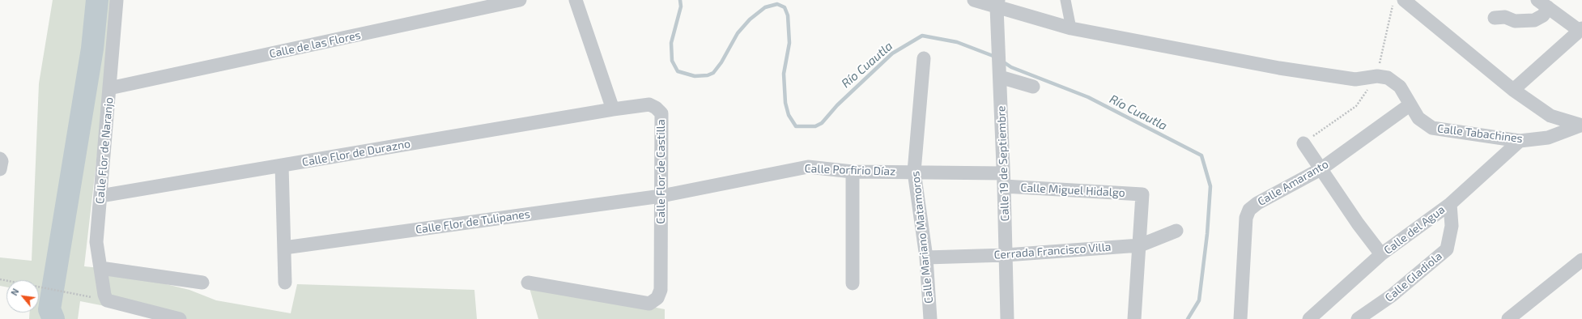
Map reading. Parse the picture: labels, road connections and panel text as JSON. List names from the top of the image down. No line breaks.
{"streets":{"street":["Calle de las Flores","Calle Tabachines","Calle Flor de Naranjo","Calle Flor de Durazno","Calle 19 de Septiembre","Calle Porfirio Díaz","Calle Flor de Castilla","Calle Amaranto","Calle Miguel Hidalgo","Calle Flor de Tulipanes","Calle del Agua","Calle Mariano Matamoros","Cerrada Francisco Villa","Calle Gladiola"]},"crossings":[["Calle de las Flores","Calle Flor de Naranjo"],["Calle Tabachines","Calle Amaranto"],["Calle Tabachines","Calle del Agua"],["Calle Flor de Naranjo","Calle Flor de Durazno"],["Calle Flor de Durazno","Calle Flor de Castilla"],["Calle 19 de Septiembre","Calle Porfirio Díaz"],["Calle 19 de Septiembre","Calle Miguel Hidalgo"],["Calle 19 de Septiembre","Cerrada Francisco Villa"],["Calle Porfirio Díaz","Calle Flor de Castilla"],["Calle Porfirio Díaz","Calle Miguel Hidalgo"],["Calle Porfirio Díaz","Calle Flor de Tulipanes"],["Calle Porfirio Díaz","Calle Mariano Matamoros"],["Calle Flor de Castilla","Calle Flor de Tulipanes"],["Calle Miguel Hidalgo","Cerrada Francisco Villa"],["Calle del Agua","Calle Gladiola"],["Calle Mariano Matamoros","Cerrada Francisco Villa"]],"water":["Río Cuautla"],"north":"top left"}
